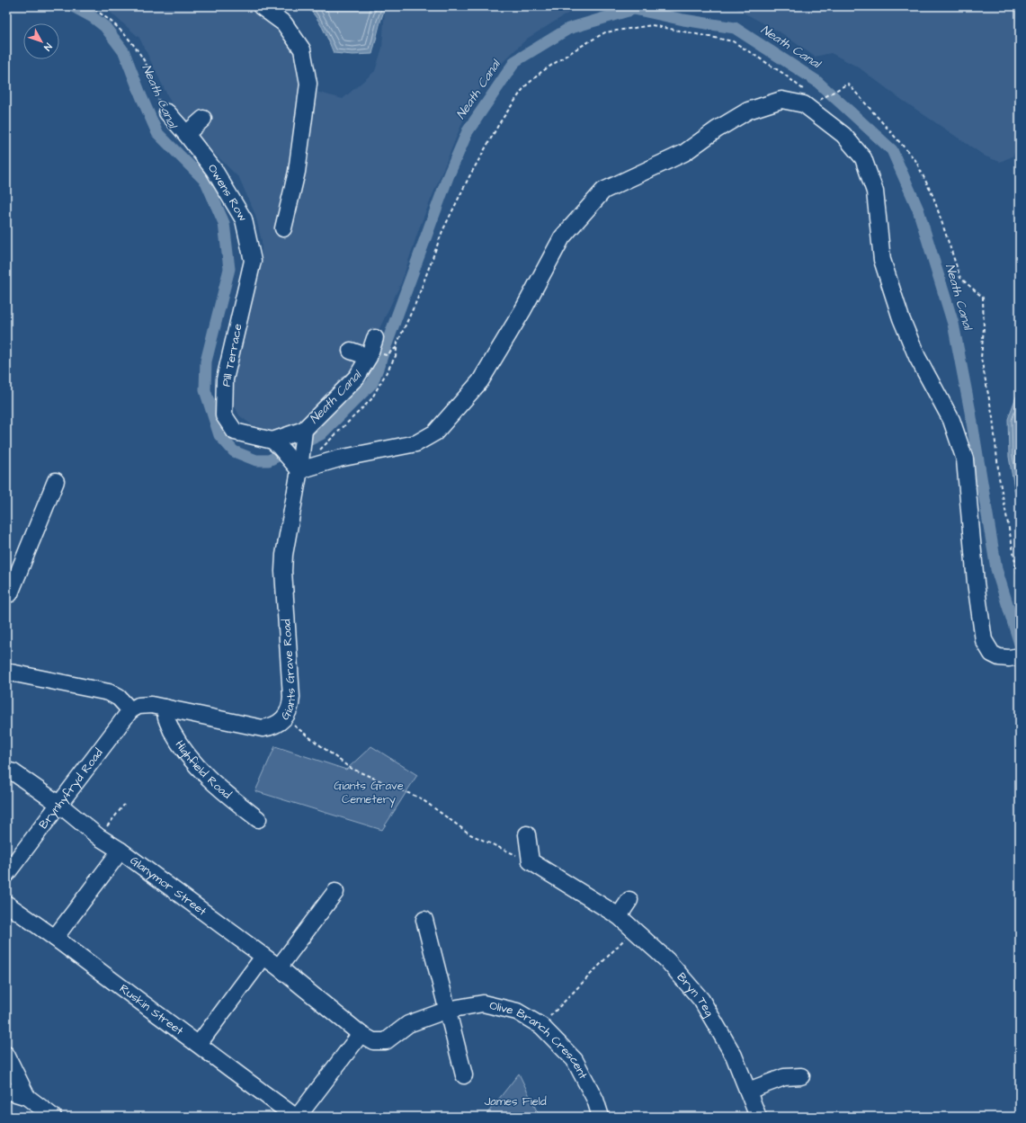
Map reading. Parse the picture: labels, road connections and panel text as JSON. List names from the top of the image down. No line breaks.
{"streets":{"street":["Owens Row","Pill Terrace","Giants Grave Road","Highfield Road","Brynhyfryd Road","Glanymor Street","Bryn Teg","Ruskin Street","Olive Branch Crescent"]},"crossings":[["Owens Row","Pill Terrace"],["Pill Terrace","Giants Grave Road"],["Giants Grave Road","Highfield Road"],["Giants Grave Road","Brynhyfryd Road"],["Brynhyfryd Road","Glanymor Street"],["Glanymor Street","Olive Branch Crescent"]],"water":["Neath Canal"],"parks":["Giants Grave Cemetery","James Field"],"north":"bottom right"}
